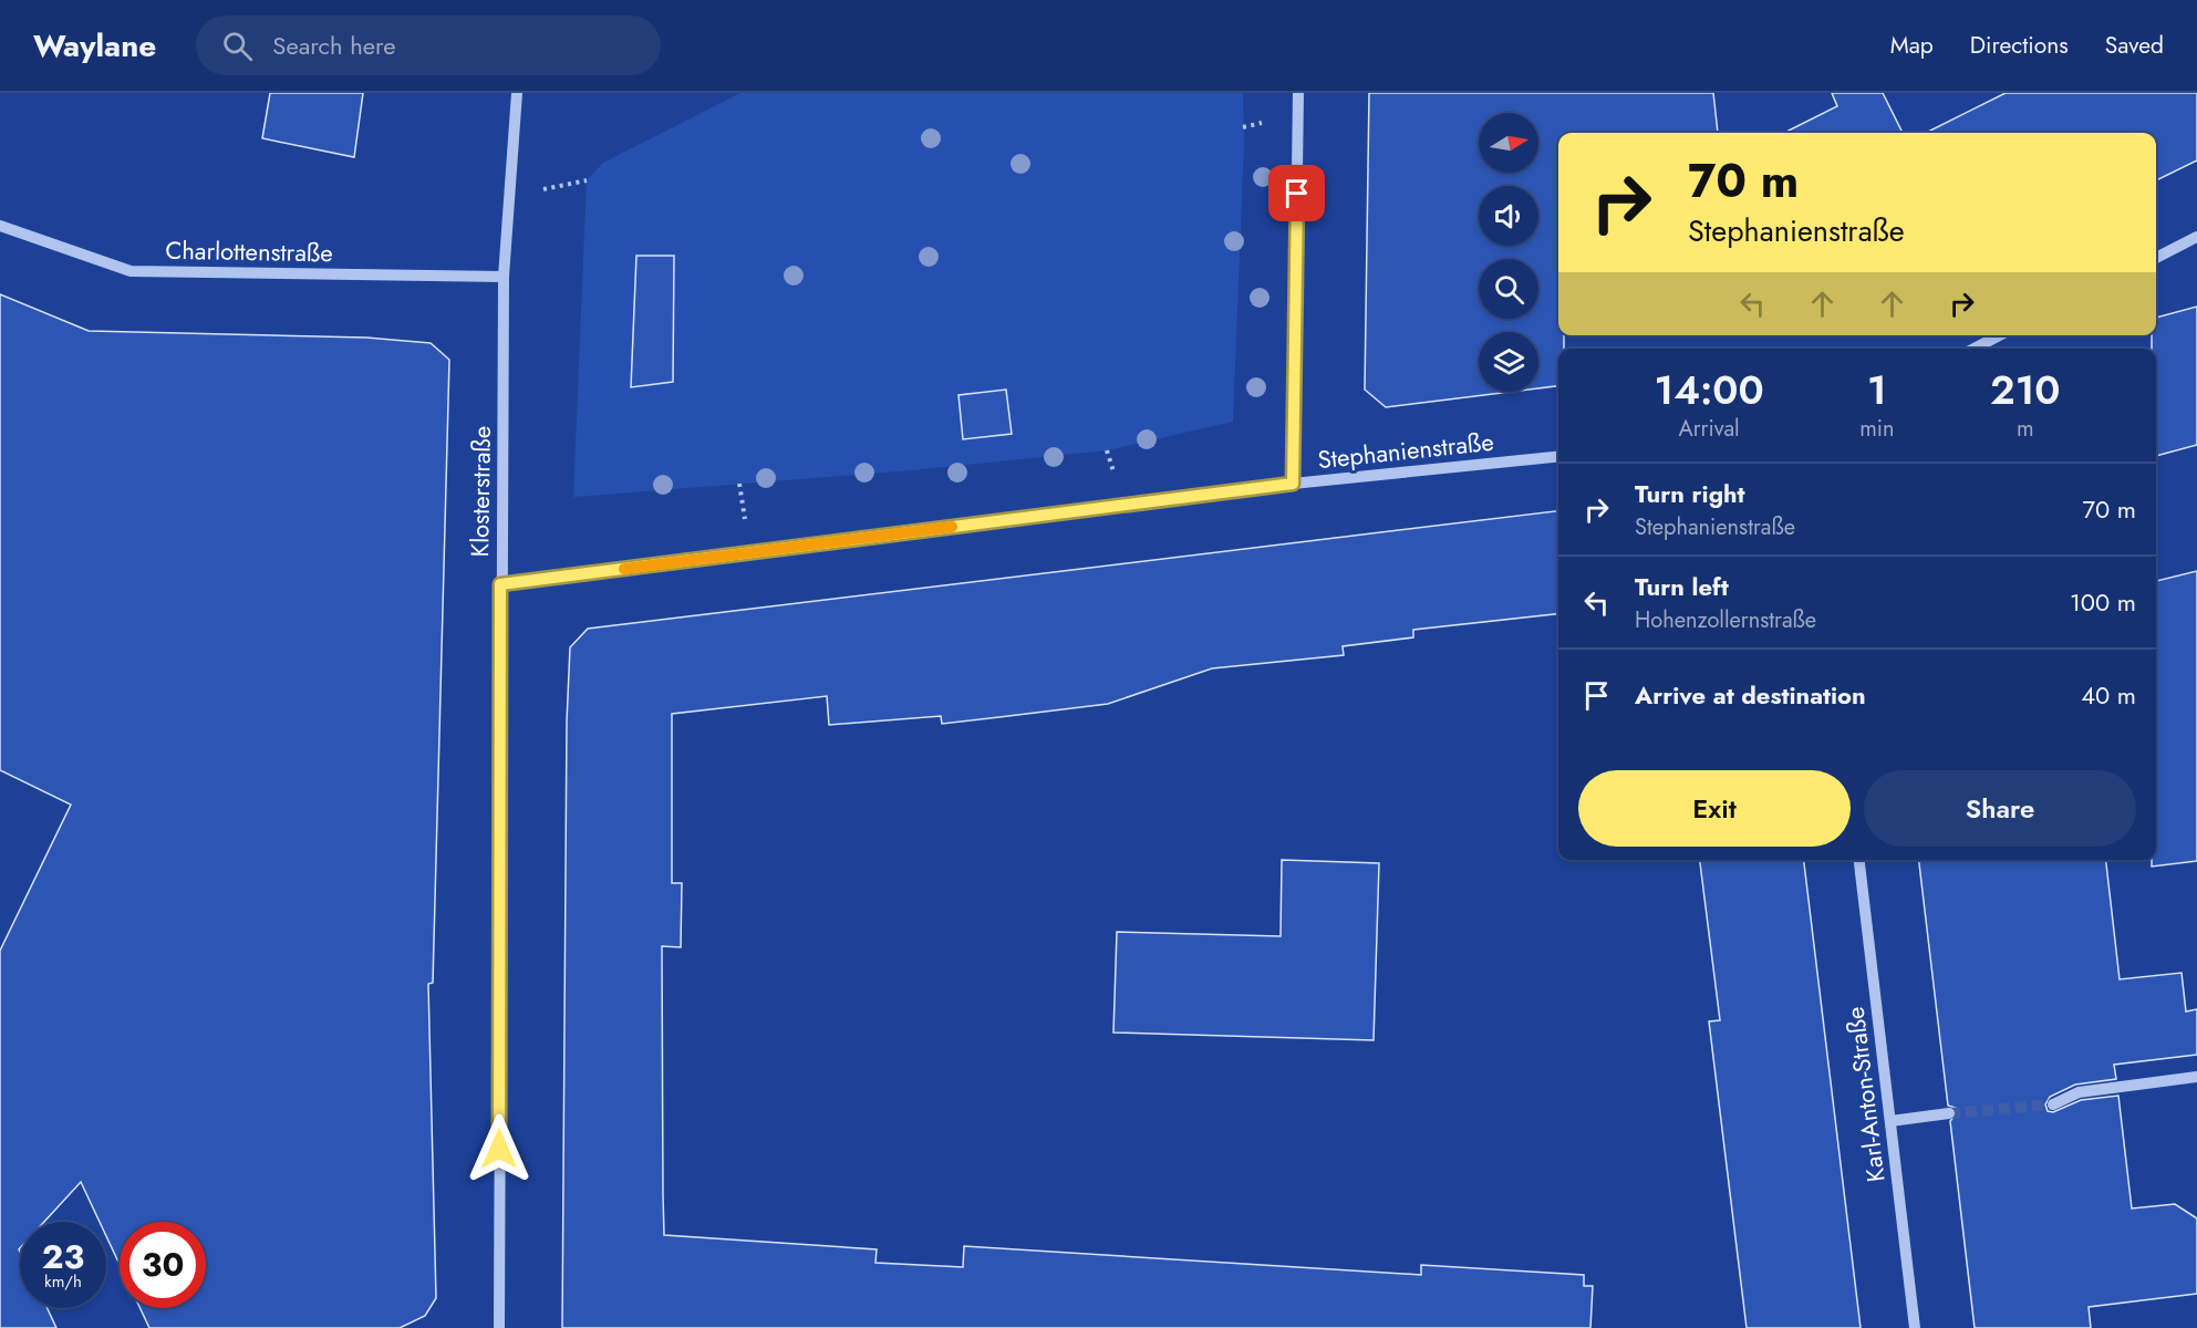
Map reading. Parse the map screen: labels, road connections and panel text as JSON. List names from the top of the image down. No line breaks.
{"streets":{"street":["Charlottenstraße","Stephanienstraße","Klosterstraße","Karl-Anton-Straße"]},"crossings":[["Charlottenstraße","Klosterstraße"],["Stephanienstraße","Klosterstraße"]],"north":"right","page":{"header":"Waylane","search":"Search here","nav":["Map","Directions","Saved"],"turn":["70 m","Stephanienstraße"],"eta":["14:00","Arrival","1","min","210","m"],"list":[{"name":"Turn right","note":"Stephanienstraße","value":"70 m"},{"name":"Turn left","note":"Hohenzollernstraße","value":"100 m"},{"name":"Arrive at destination","value":"40 m"}],"buttons":["Exit","Share"],"speed":"23 km/h","limit":"30"}}
